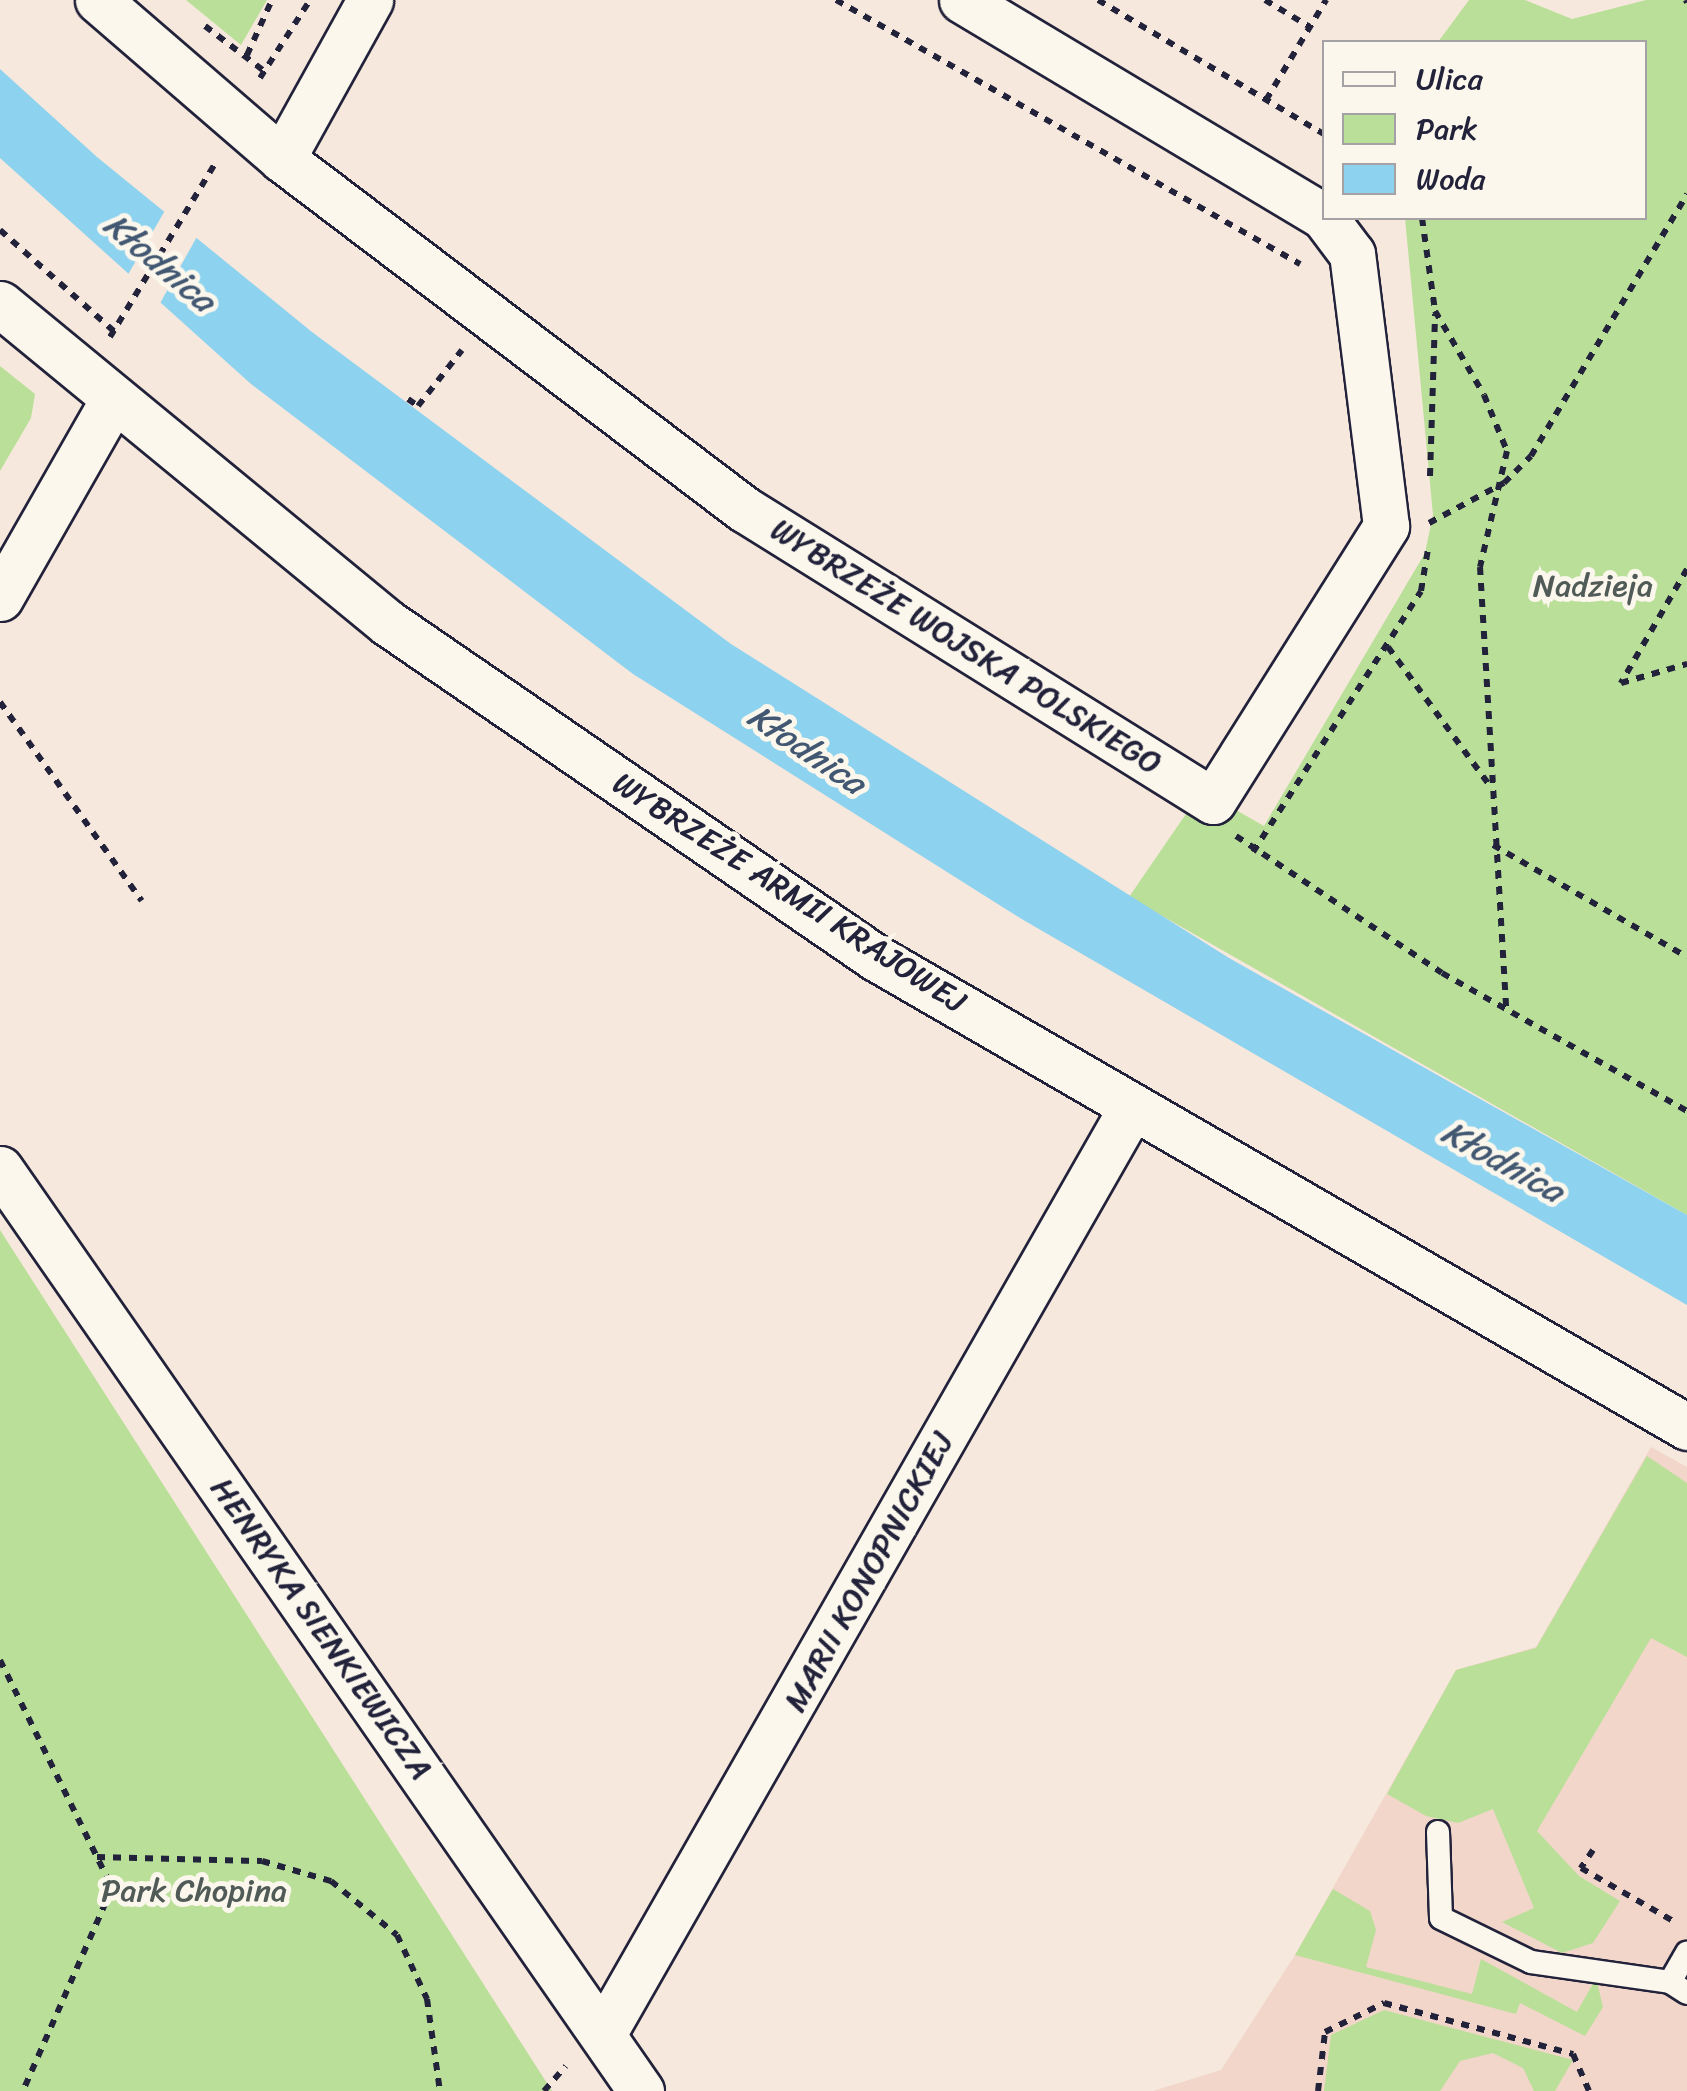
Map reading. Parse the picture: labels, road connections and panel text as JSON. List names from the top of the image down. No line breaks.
{"streets":{"street":["WYBRZEŻE WOJSKA POLSKIEGO","WYBRZEŻE ARMII KRAJOWEJ","MARII KONOPNICKIEJ","HENRYKA SIENKIEWICZA"]},"crossings":[["WYBRZEŻE ARMII KRAJOWEJ","MARII KONOPNICKIEJ"],["MARII KONOPNICKIEJ","HENRYKA SIENKIEWICZA"]],"water":["Kłodnica"],"parks":["Nadzieja","Park Chopina"],"legend":["Ulica","Park","Woda"]}
